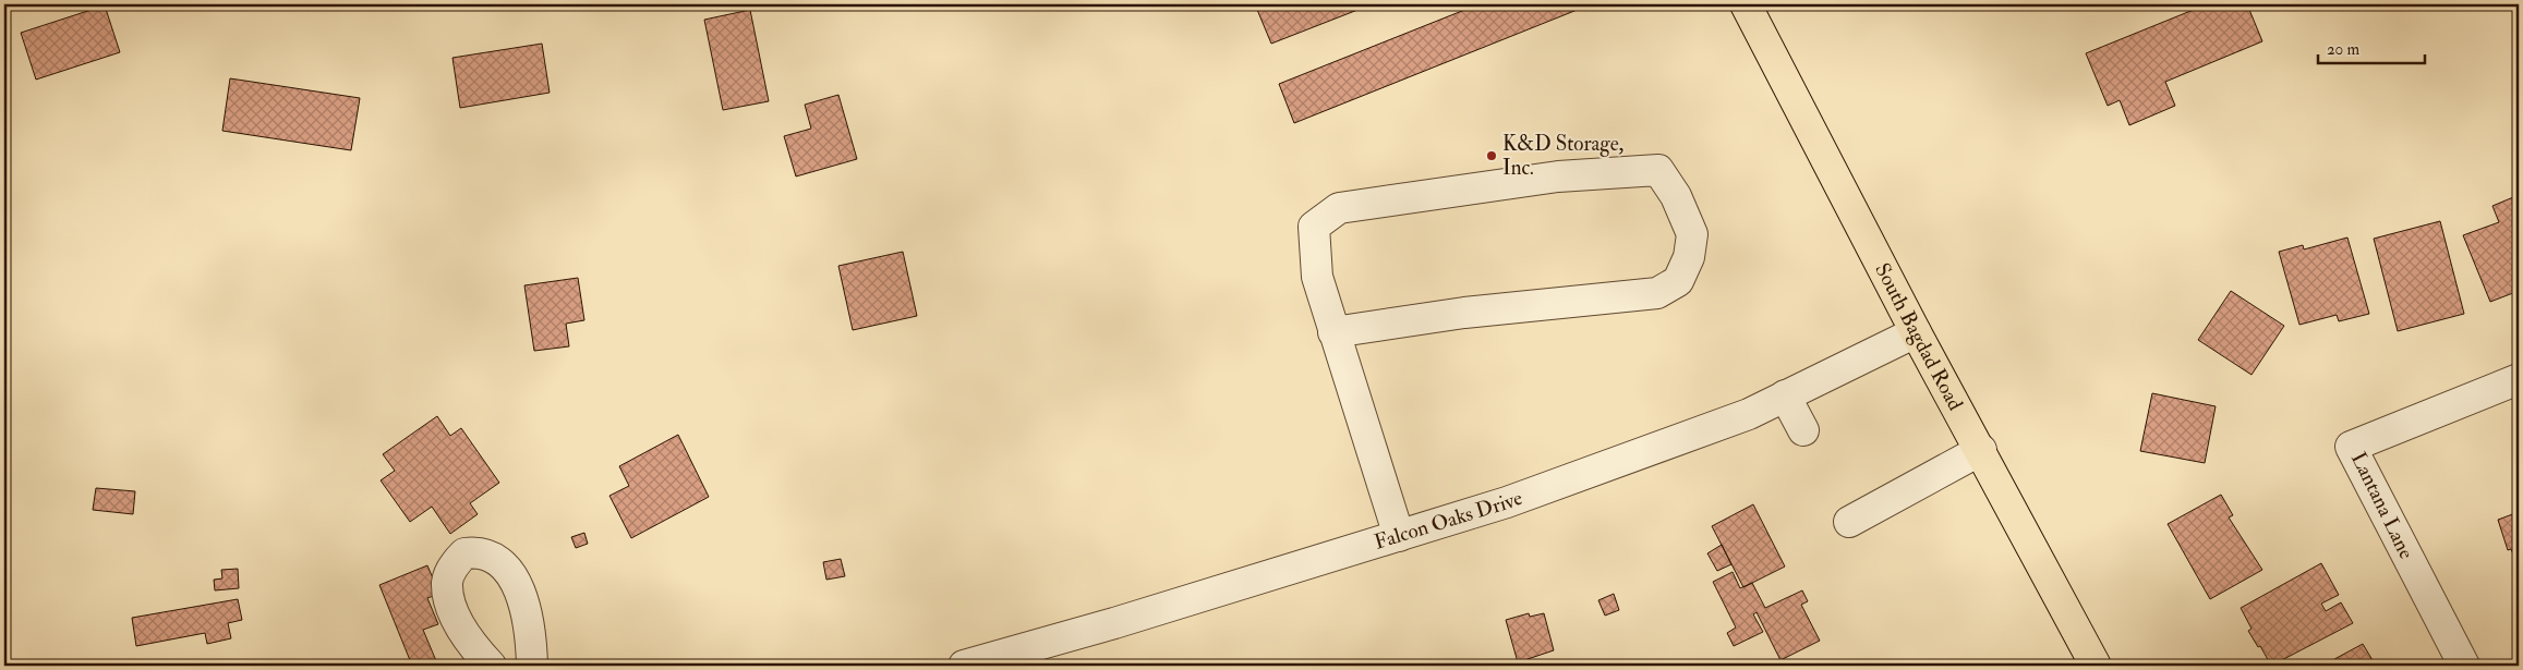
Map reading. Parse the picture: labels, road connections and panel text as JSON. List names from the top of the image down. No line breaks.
{"streets":{"main road":["South Bagdad Road"],"street":["Lantana Lane","Falcon Oaks Drive"]},"crossings":[["South Bagdad Road","Falcon Oaks Drive"]],"places":["K&D Storage, Inc."],"scale_bar":"20 m"}
